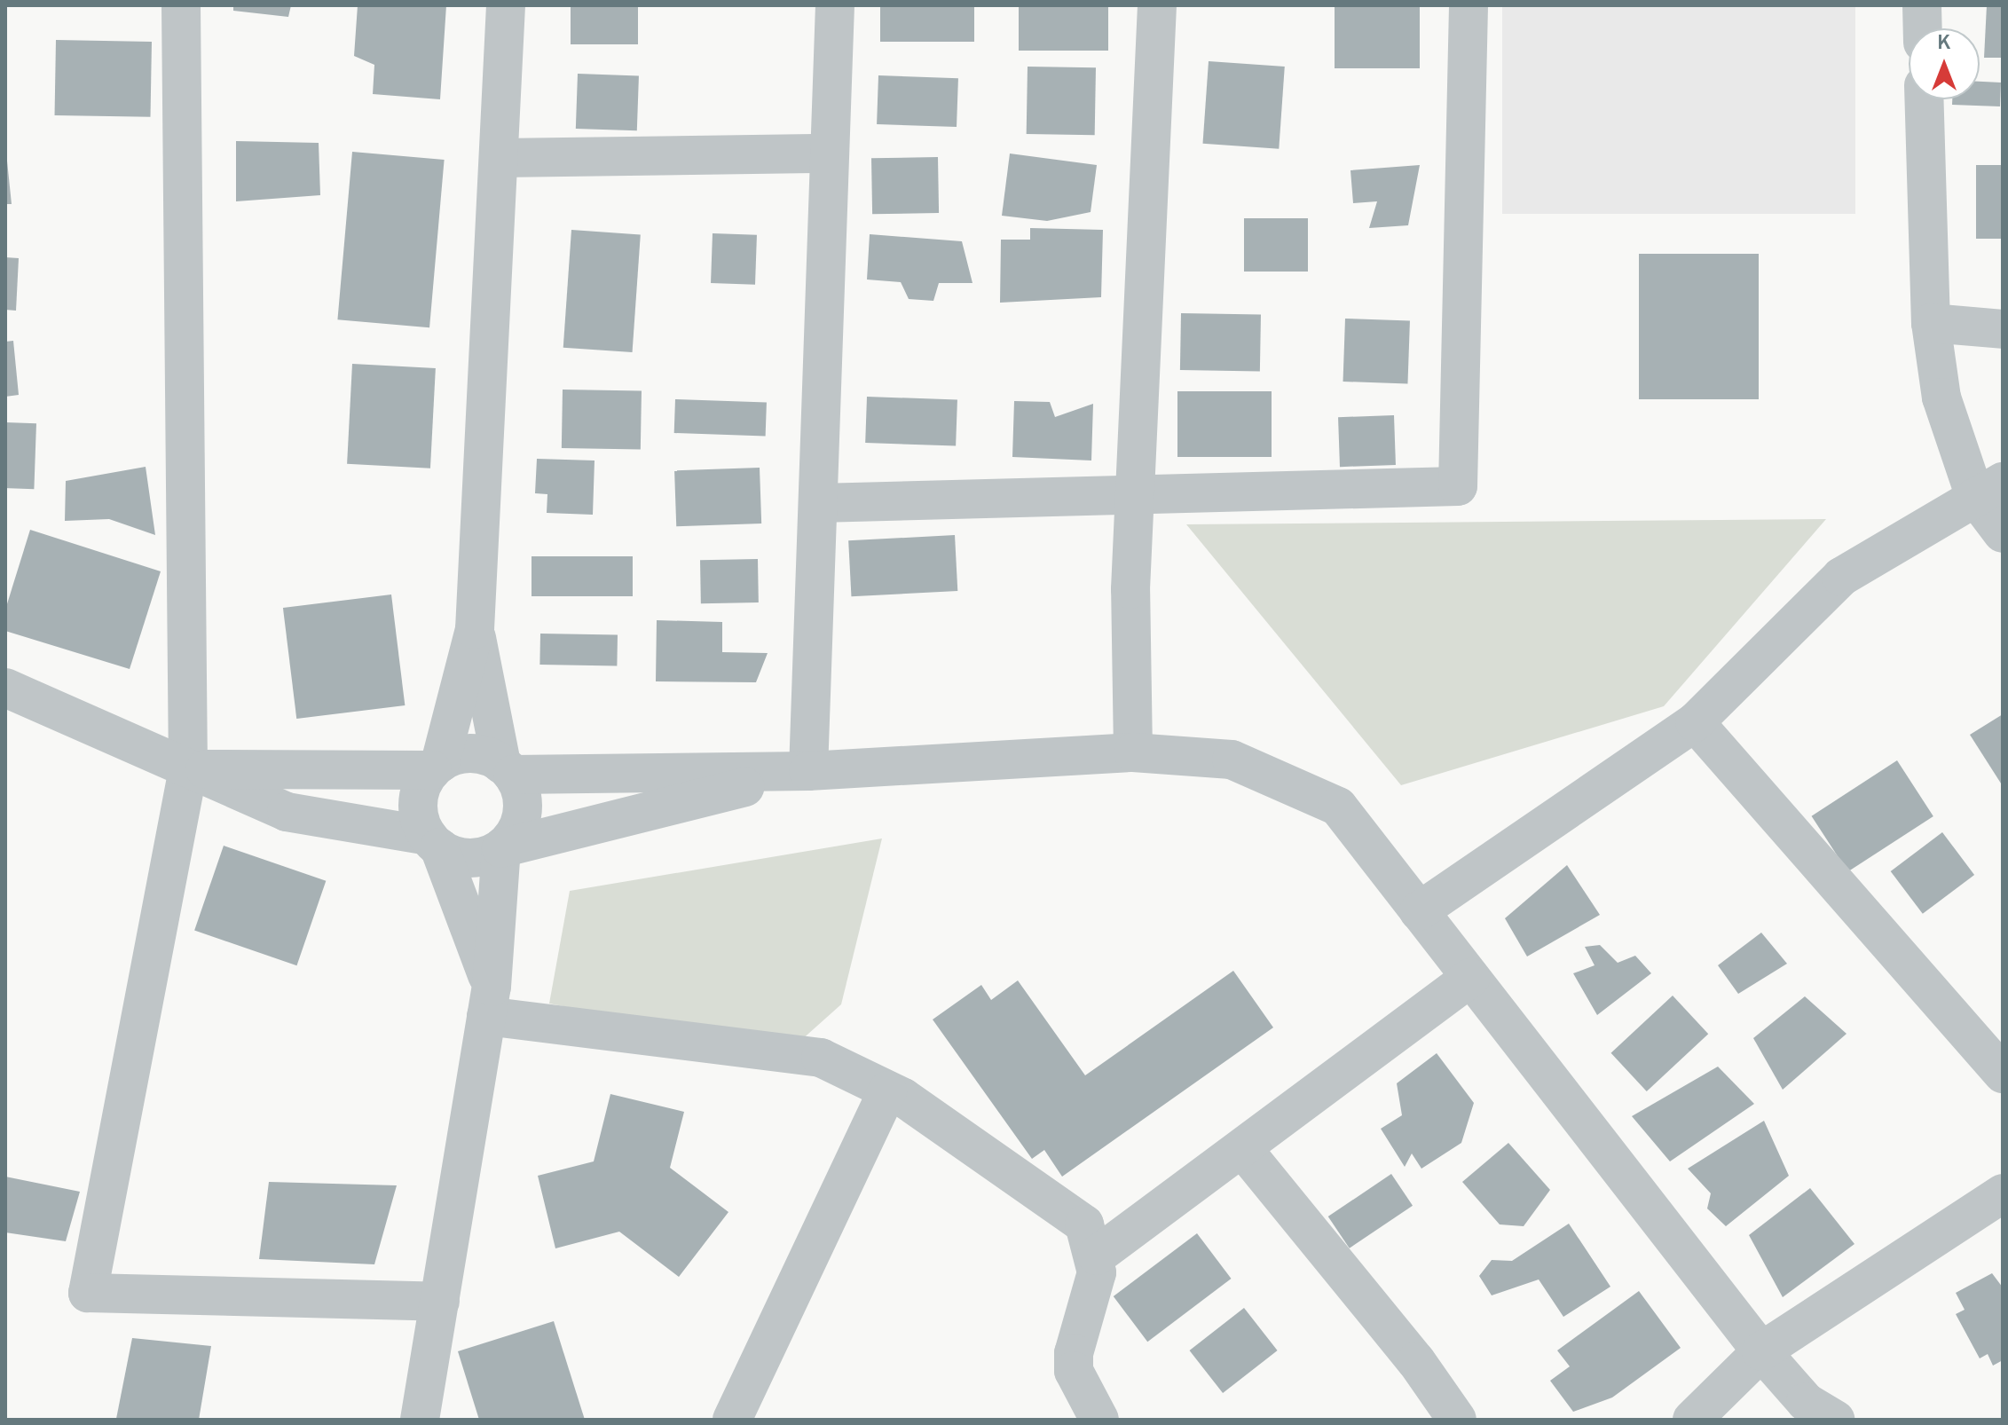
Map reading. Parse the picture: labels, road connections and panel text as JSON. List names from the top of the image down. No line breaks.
{"north":"top"}
